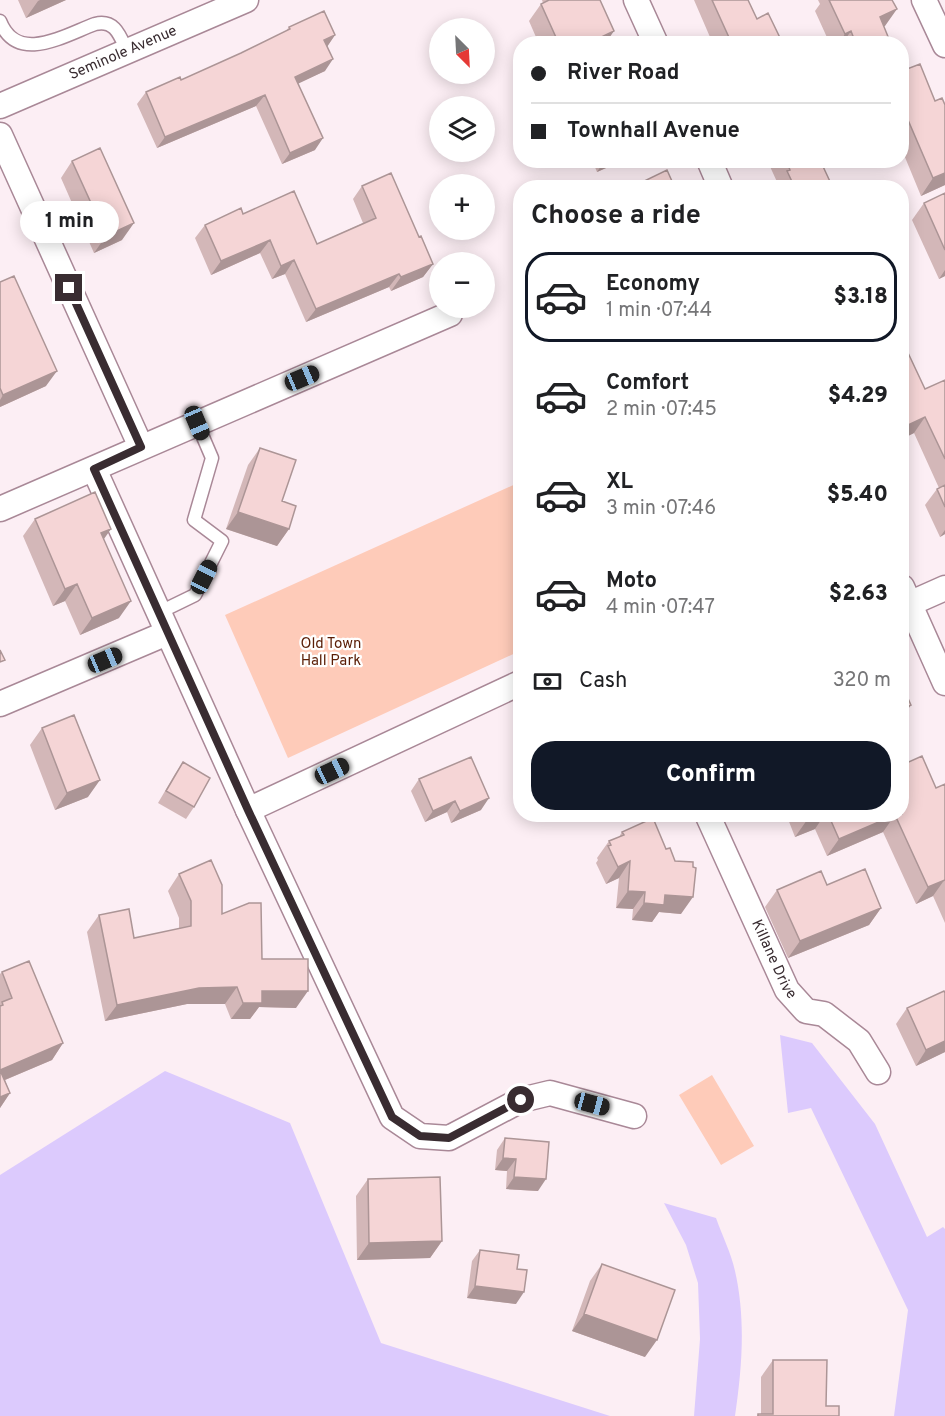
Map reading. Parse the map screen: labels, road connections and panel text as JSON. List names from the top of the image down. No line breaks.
{"streets":{"street":["Seminole Avenue","Killane Drive"]},"parks":["Old Town Hall Park"],"north":"bottom right","page":{"map_buttons":["+","−"],"banner":["River Road","Townhall Avenue"],"heading":"Choose a ride","bubble":"1 min","list":[{"name":"Economy","note":"1 min · 07:44","value":"$3.18"},{"name":"Comfort","note":"2 min · 07:45","value":"$4.29"},{"name":"XL","note":"3 min · 07:46","value":"$5.40"},{"name":"Moto","note":"4 min · 07:47","value":"$2.63"}],"pay":["Cash","320 m"],"buttons":"Confirm"}}
